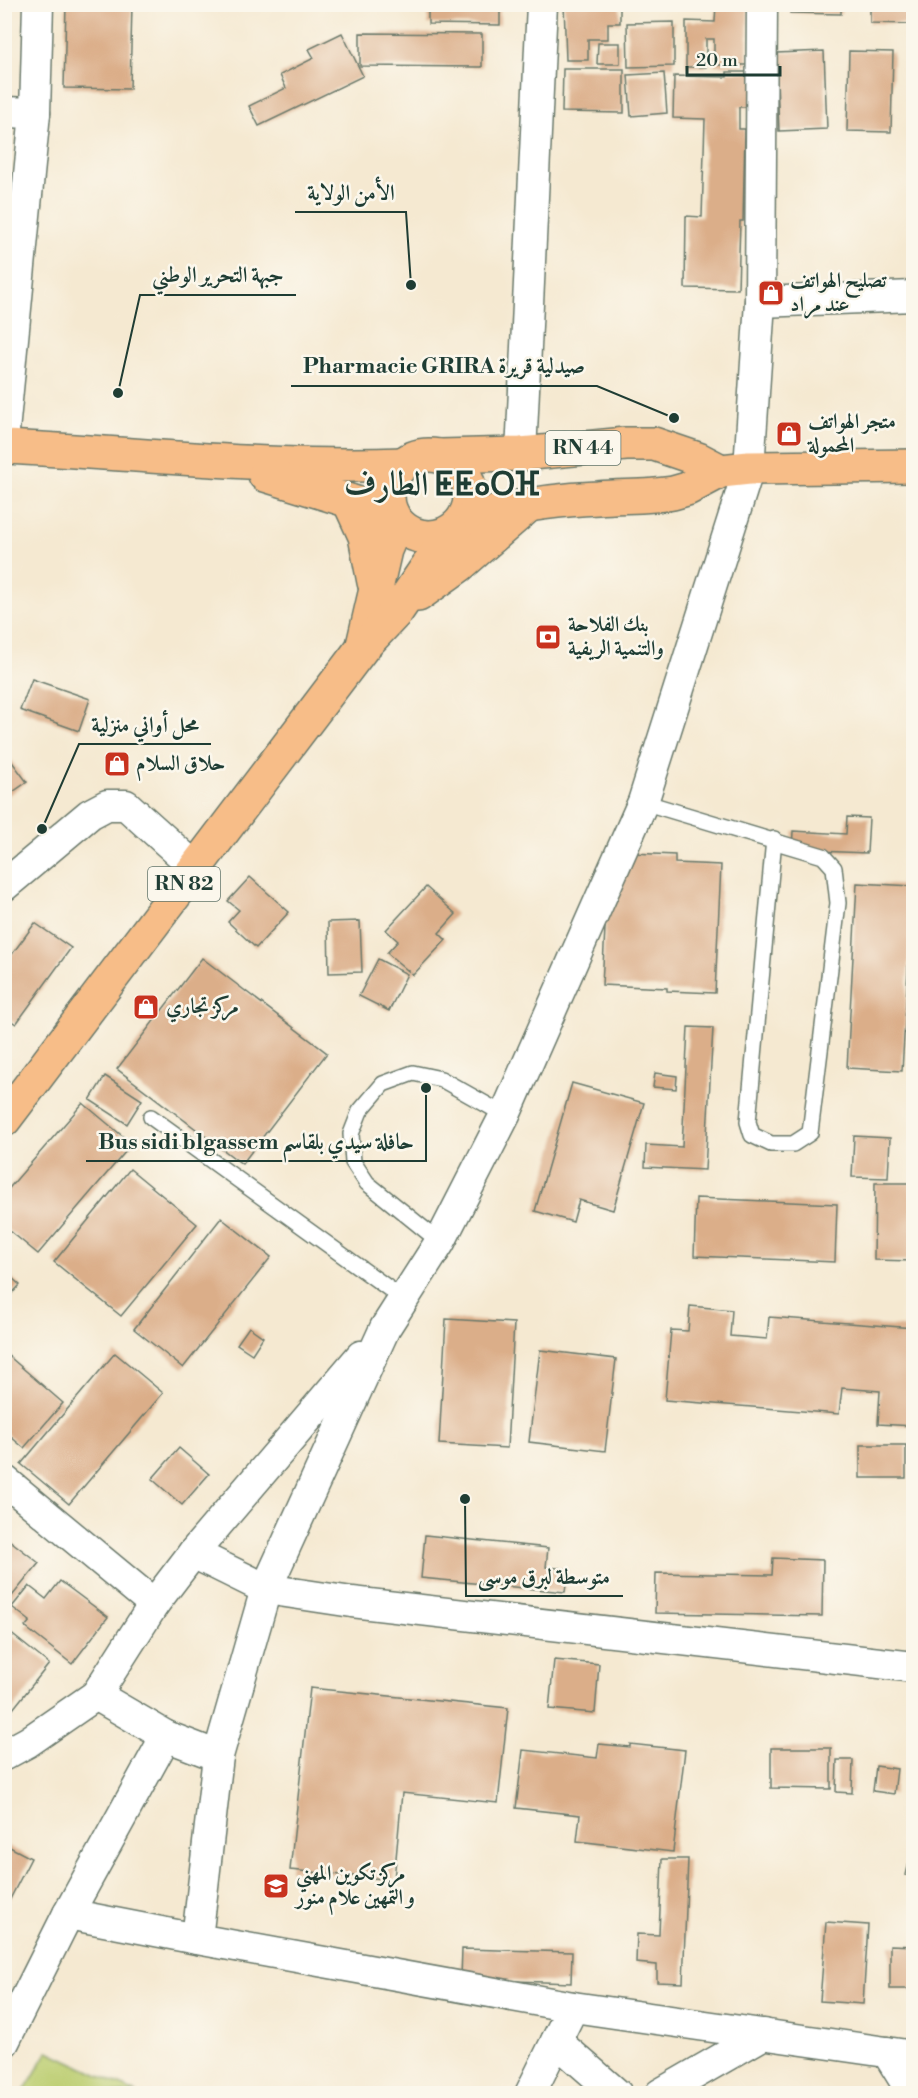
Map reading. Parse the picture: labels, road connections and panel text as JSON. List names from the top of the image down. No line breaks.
{"streets":{"main road":["RN 44","RN 82"]},"crossings":[["RN 44","RN 82"]],"districts":["الطارف ⵟⵟⴰⵔⴼ"],"places":{"other":["الأمن الولاية","جبهة التحرير الوطني","Pharmacie GRIRA صيدلية قريرة","محل أواني منزلية","Bus sidi blgassem حافلة سيدي بلقاسم","متوسطة لبرق موسى"],"shop":["تصليح الهواتف عند مراد","متجر الهواتف المحمولة","حلاق السلام","مركز تجاري"],"bank":["بنك الفلاحة والتنمية الريفية"],"school or university":["مركز تكوين المهني و التمهين علام منور"]},"scale_bar":"20 m"}
